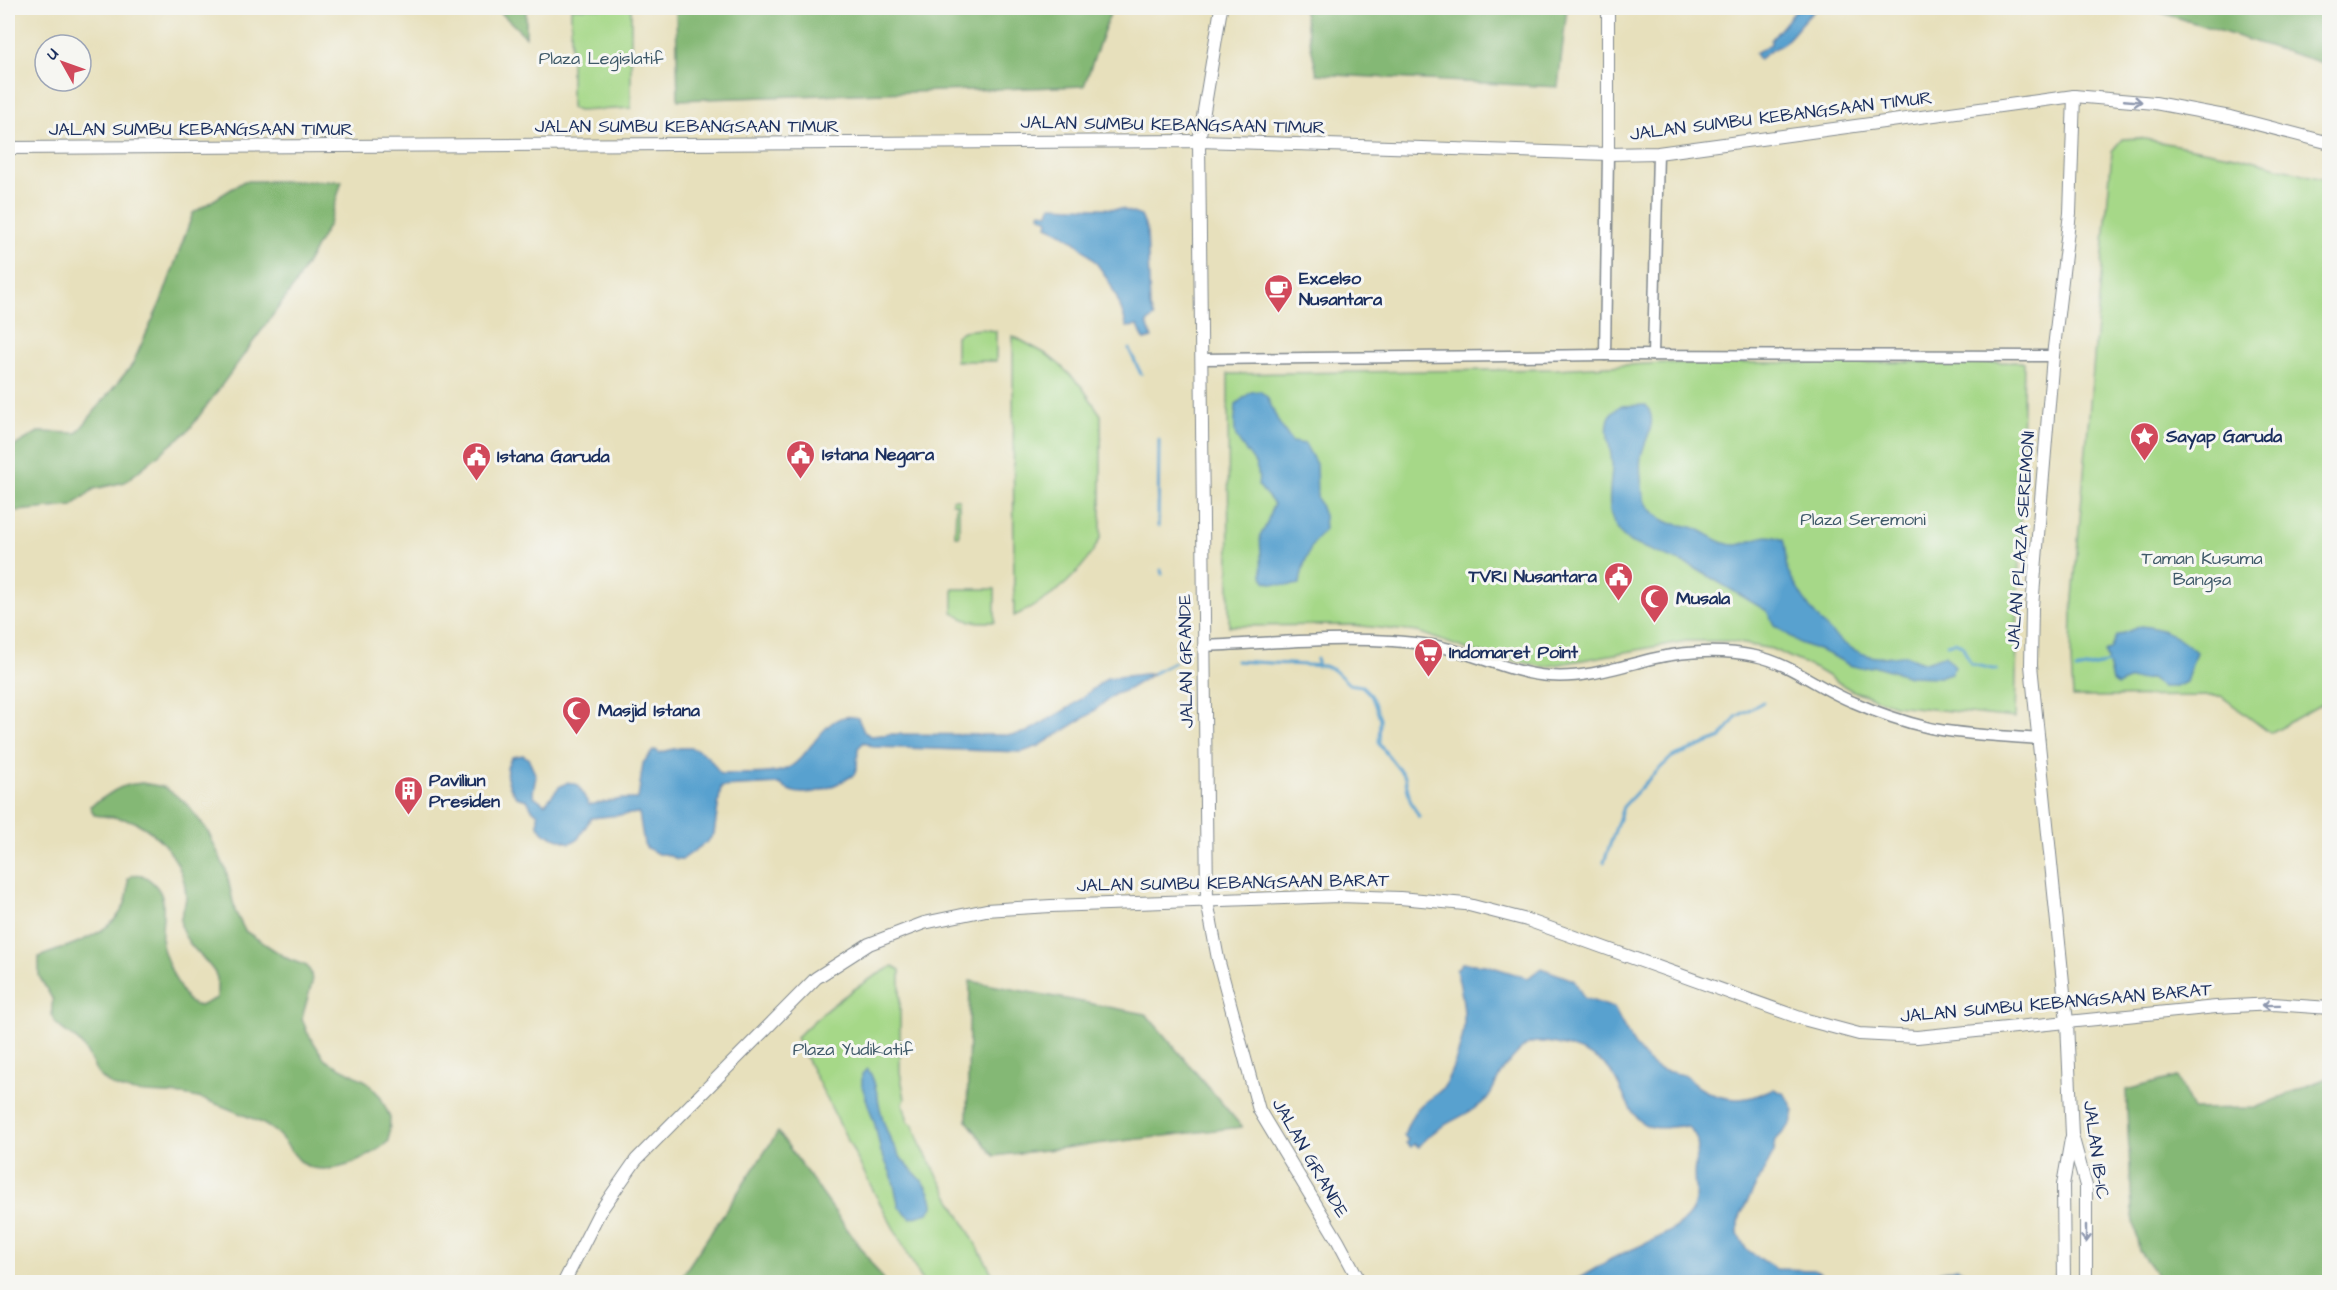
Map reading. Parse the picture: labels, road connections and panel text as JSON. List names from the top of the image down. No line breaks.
{"streets":{"street":["JALAN SUMBU KEBANGSAAN TIMUR","JALAN PLAZA SEREMONI","JALAN GRANDE","JALAN SUMBU KEBANGSAAN BARAT","JALAN 1B-1C"]},"crossings":[["JALAN SUMBU KEBANGSAAN TIMUR","JALAN PLAZA SEREMONI"],["JALAN SUMBU KEBANGSAAN TIMUR","JALAN GRANDE"],["JALAN PLAZA SEREMONI","JALAN SUMBU KEBANGSAAN BARAT"],["JALAN PLAZA SEREMONI","JALAN 1B-1C"],["JALAN GRANDE","JALAN SUMBU KEBANGSAAN BARAT"],["JALAN SUMBU KEBANGSAAN BARAT","JALAN 1B-1C"]],"parks":["Plaza Legislatif","Plaza Seremoni","Taman Kusuma Bangsa","Plaza Yudikatif"],"places":{"cafe":["Excelso Nusantara"],"place":["Sayap Garuda"],"public building":["Istana Negara","Istana Garuda","TVRI Nusantara"],"mosque":["Musala","Masjid Istana"],"supermarket":["Indomaret Point"],"building":["Paviliun Presiden"]},"north":"top left"}
